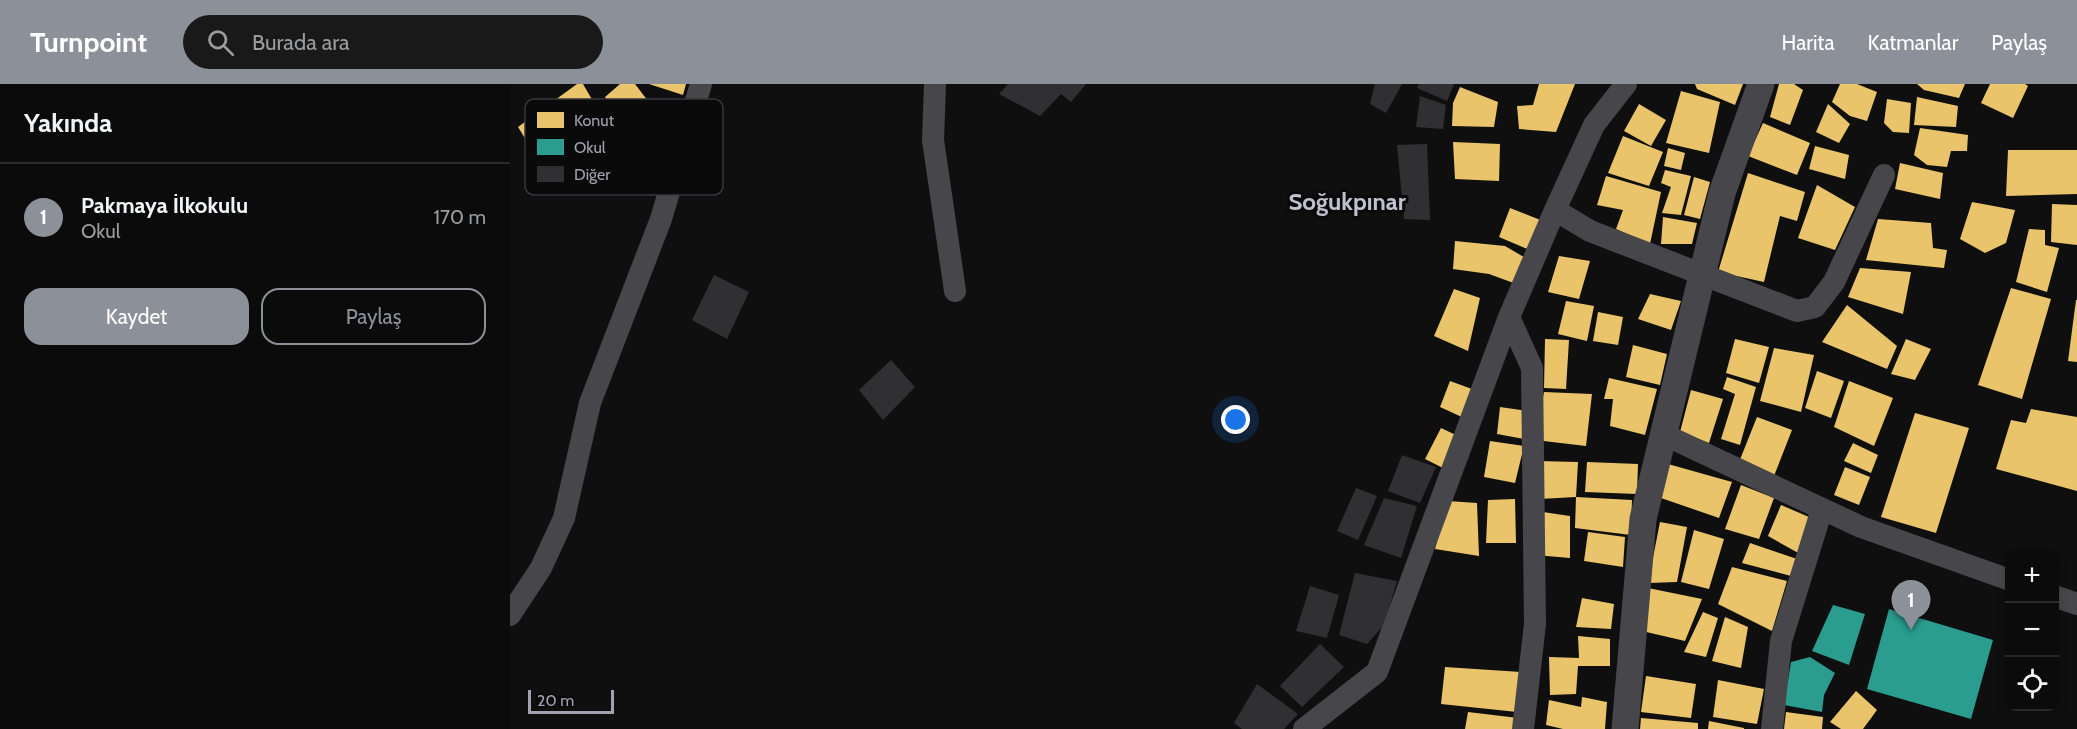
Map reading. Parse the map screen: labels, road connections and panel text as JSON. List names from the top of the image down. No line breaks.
{"districts":["Soğukpınar"],"legend":["Konut","Okul","Diğer"],"scale_bar":"20 m","page":{"header":"Turnpoint","search":"Burada ara","nav":["Harita","Katmanlar","Paylaş"],"heading":"Yakında","list":[{"mark":"1","name":"Pakmaya İlkokulu","note":"Okul","value":"170 m"}],"buttons":["Kaydet","Paylaş"],"map_buttons":["+","−"],"pins":"1","scale":"20 m"}}
